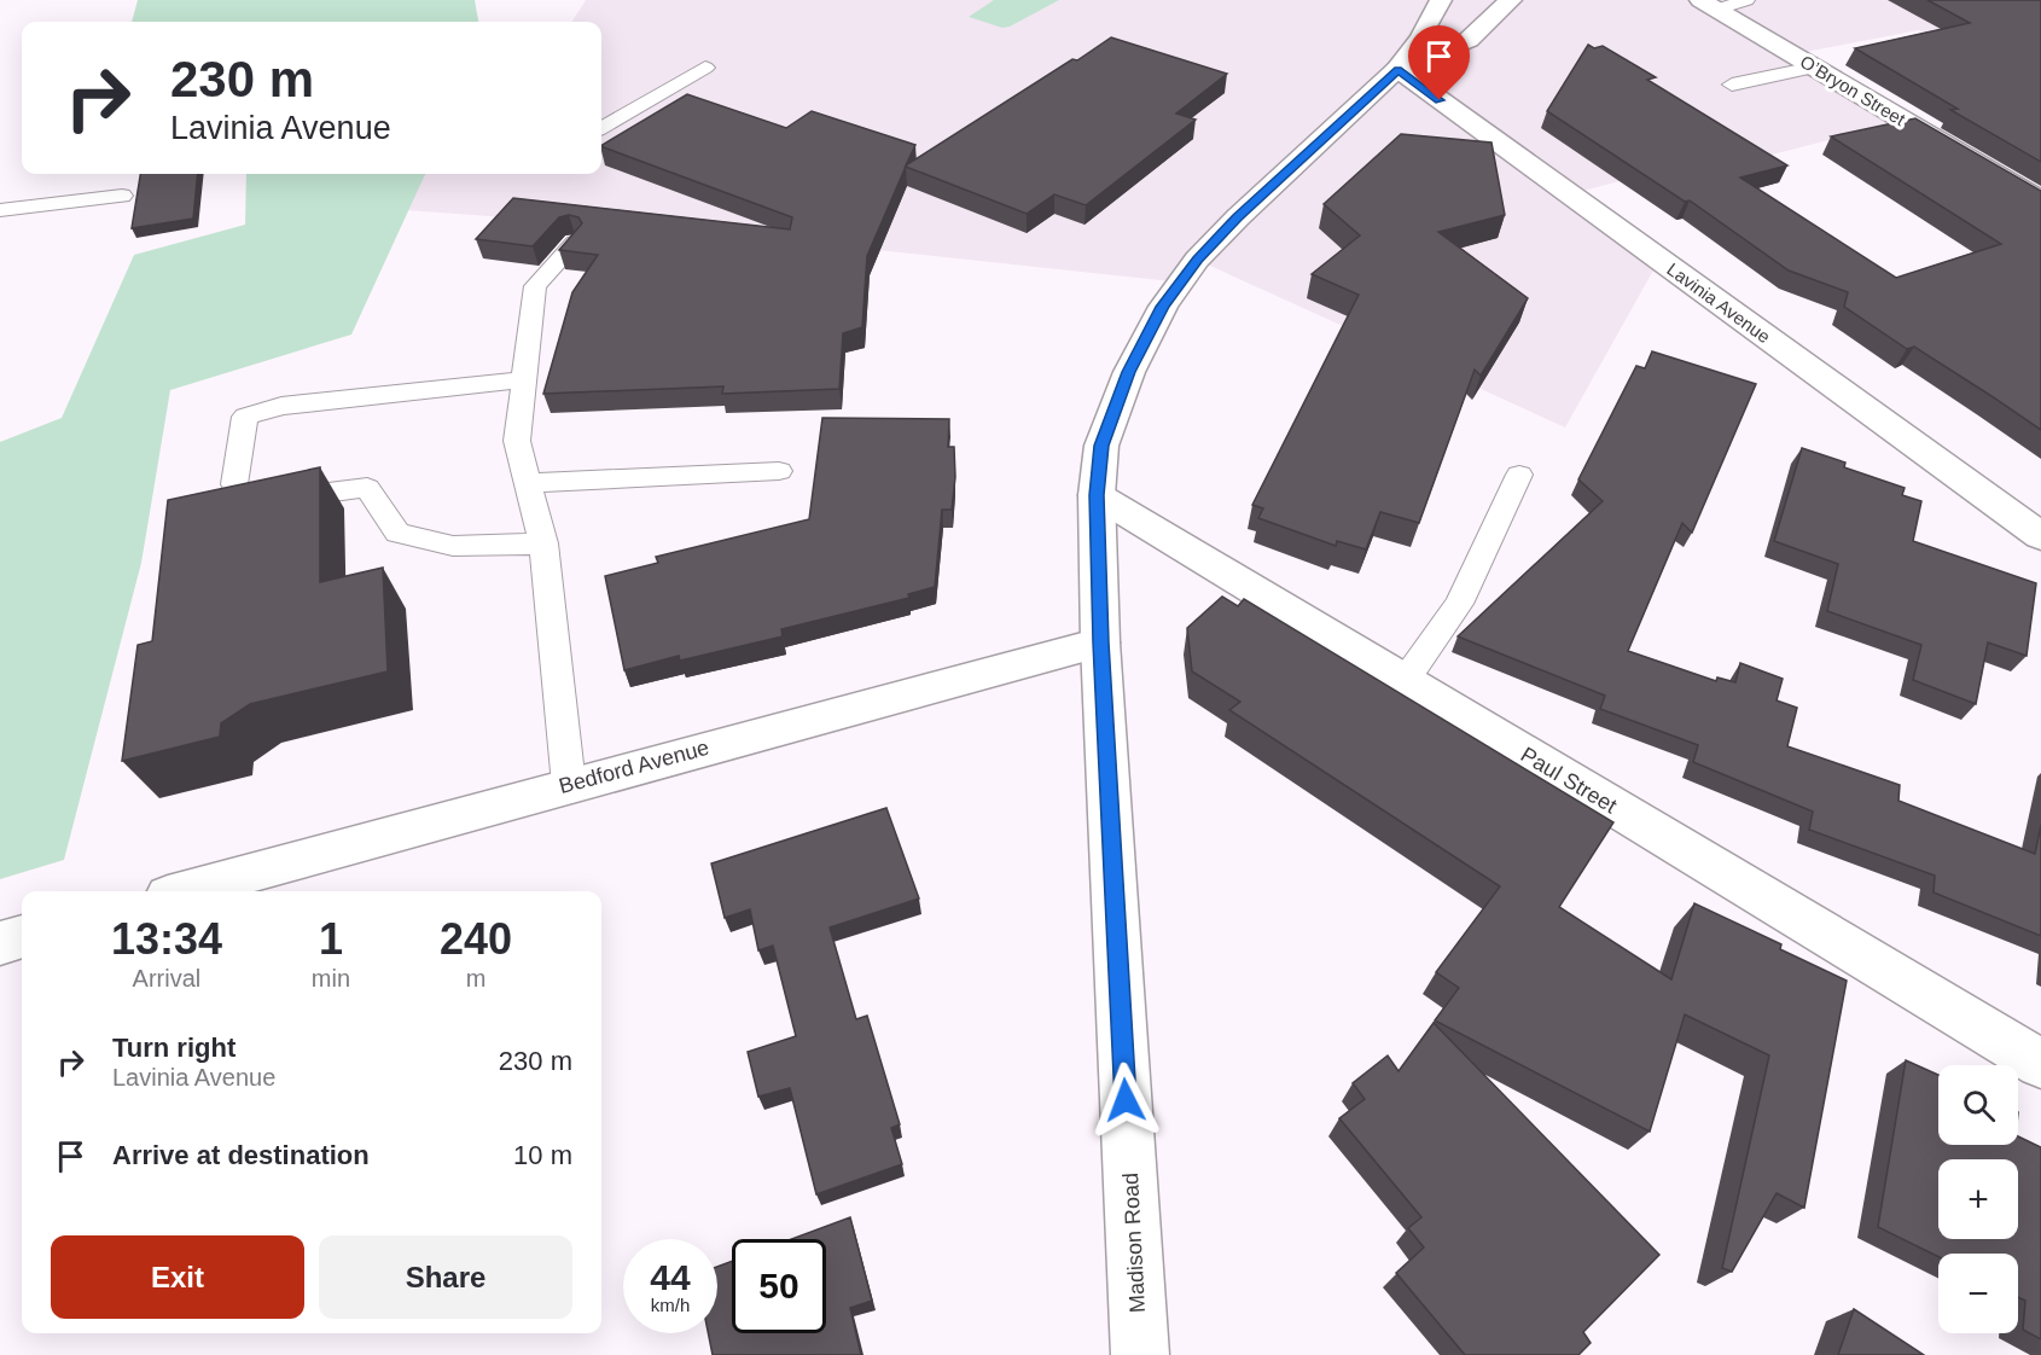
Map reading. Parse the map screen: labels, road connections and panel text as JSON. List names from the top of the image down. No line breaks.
{"streets":{"street":["O’Bryon Street","Lavinia Avenue","Bedford Avenue","Paul Street","Madison Road"]},"crossings":[["Lavinia Avenue","Madison Road"],["Bedford Avenue","Madison Road"],["Paul Street","Madison Road"]],"page":{"turn":["230 m","Lavinia Avenue"],"eta":["13:34","Arrival","1","min","240","m"],"list":[{"name":"Turn right","note":"Lavinia Avenue","value":"230 m"},{"name":"Arrive at destination","value":"10 m"}],"map_buttons":["+","−"],"buttons":["Exit","Share"],"speed":"44 km/h","limit":"50"}}
